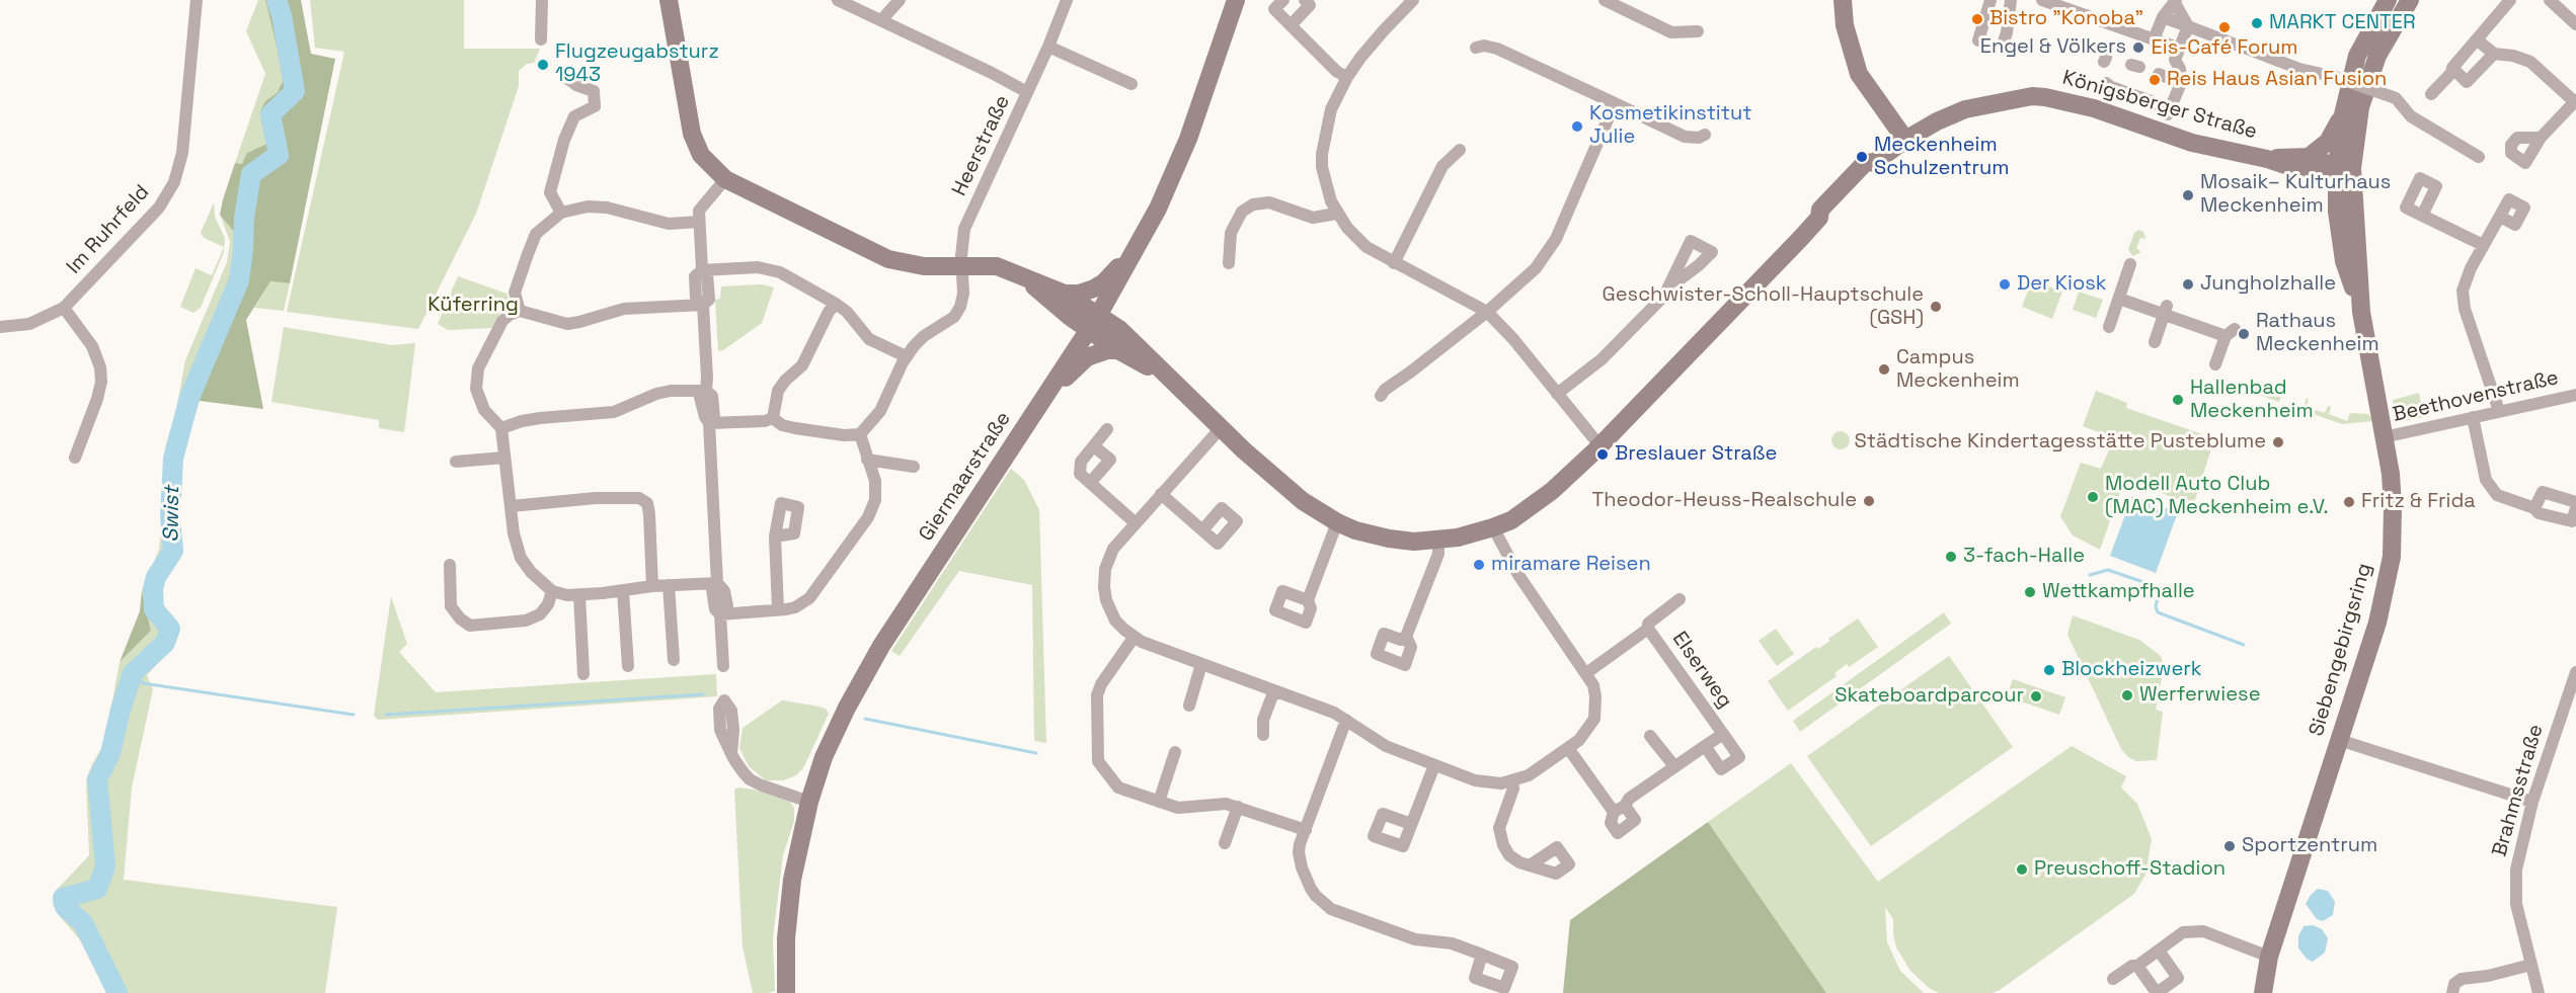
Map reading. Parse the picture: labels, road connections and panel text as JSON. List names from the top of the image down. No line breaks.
{"streets":{"street":["Königsberger Straße","Heerstraße","Im Ruhrfeld","Beethovenstraße","Giermaarstraße","Siebengebirgsring","Elserweg","Brahmsstraße"]},"crossings":[["Königsberger Straße","Giermaarstraße"],["Königsberger Straße","Siebengebirgsring"],["Beethovenstraße","Siebengebirgsring"]],"water":["Swist"],"parks":["Küferring"],"places":["Bistro \"Konoba\"","MARKT CENTER","Eis-Café Forum","Engel & Völkers","Flugzeugabsturz 1943","Reis Haus Asian Fusion","Kosmetikinstitut Julie","Meckenheim Schulzentrum","Mosaik– Kulturhaus Meckenheim","Der Kiosk","Jungholzhalle","Geschwister-Scholl-Hauptschule (GSH)","Rathaus Meckenheim","Campus Meckenheim","Hallenbad Meckenheim","Städtische Kindertagesstätte Pusteblume","Breslauer Straße","Modell Auto Club (MAC) Meckenheim e.V.","Theodor-Heuss-Realschule","Fritz & Frida","3-fach-Halle","miramare Reisen","Wettkampfhalle","Blockheizwerk","Werferwiese","Skateboardparcour","Sportzentrum","Preuschoff-Stadion"]}
